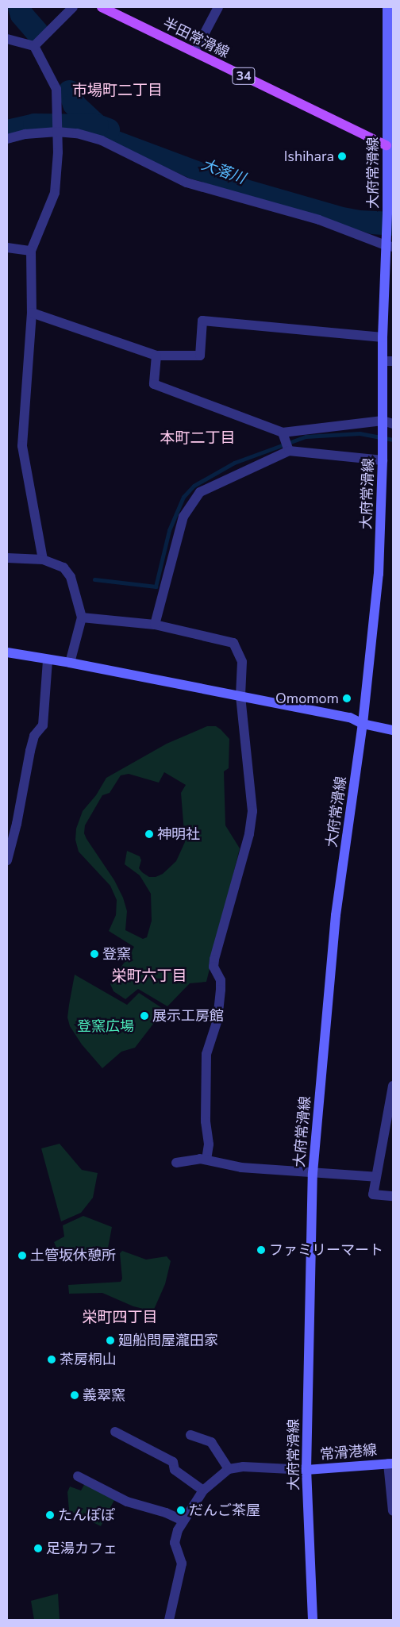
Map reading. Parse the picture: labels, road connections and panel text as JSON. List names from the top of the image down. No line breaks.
{"streets":{"main road":["半田常滑線","34","大府常滑線","常滑港線"]},"crossings":[["半田常滑線","大府常滑線"],["大府常滑線","常滑港線"]],"districts":["市場町二丁目","本町二丁目","栄町六丁目","栄町四丁目"],"water":["大落川"],"parks":["登窯広場"],"places":["Ishihara","Omomom","神明社","登窯","展示工房館","ファミリーマート","土管坂休憩所","廻船問屋瀧田家","茶房桐山","義翠窯","だんご茶屋","たんぽぽ","足湯カフェ"]}
